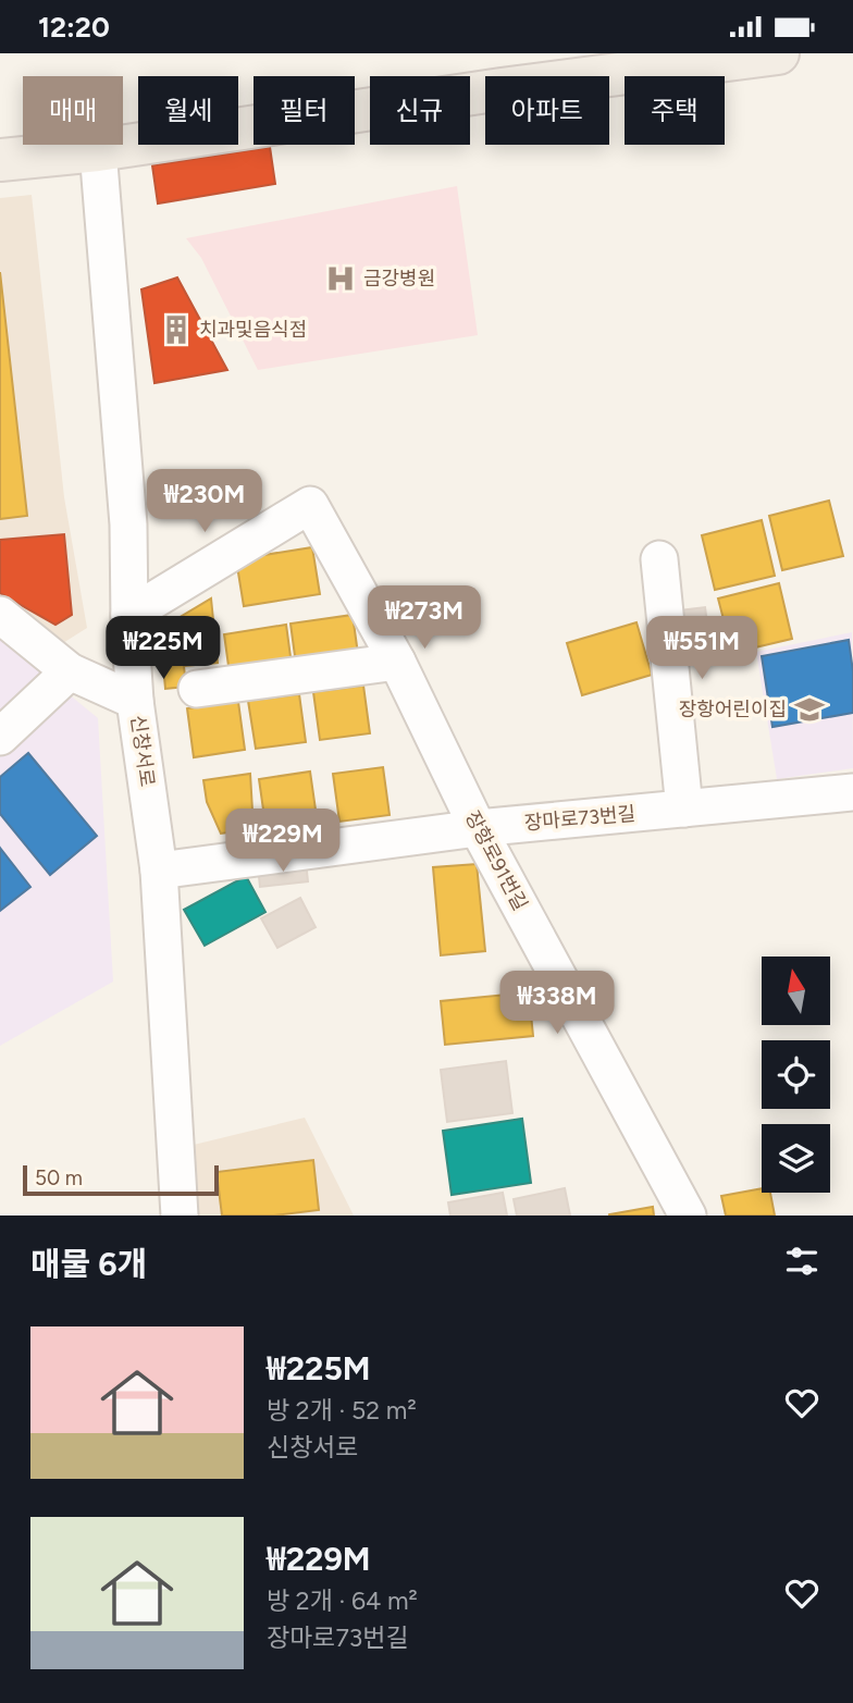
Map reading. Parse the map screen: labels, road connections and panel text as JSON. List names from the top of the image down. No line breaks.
{"streets":{"street":["신창서로","장마로73번길","장항로91번길"]},"crossings":[["신창서로","장마로73번길"],["신창서로","장항로91번길"],["장마로73번길","장항로91번길"]],"places":{"hospital":["금강병원"],"building":["치과및음식점"],"school or university":["장항어린이집"]},"scale_bar":"50 m","north":"top","page":{"status":"12:20","chip":["매매","월세","필터","신규","아파트","주택"],"price":["₩230M","₩273M","₩225M","₩551M","₩229M","₩338M"],"scale":"50 m","heading":"매물 6개","list":[{"name":"₩225M","note":"방 2개 · 52 m² · 신창서로"},{"name":"₩229M","note":"방 2개 · 64 m² · 장마로73번길"}]}}
